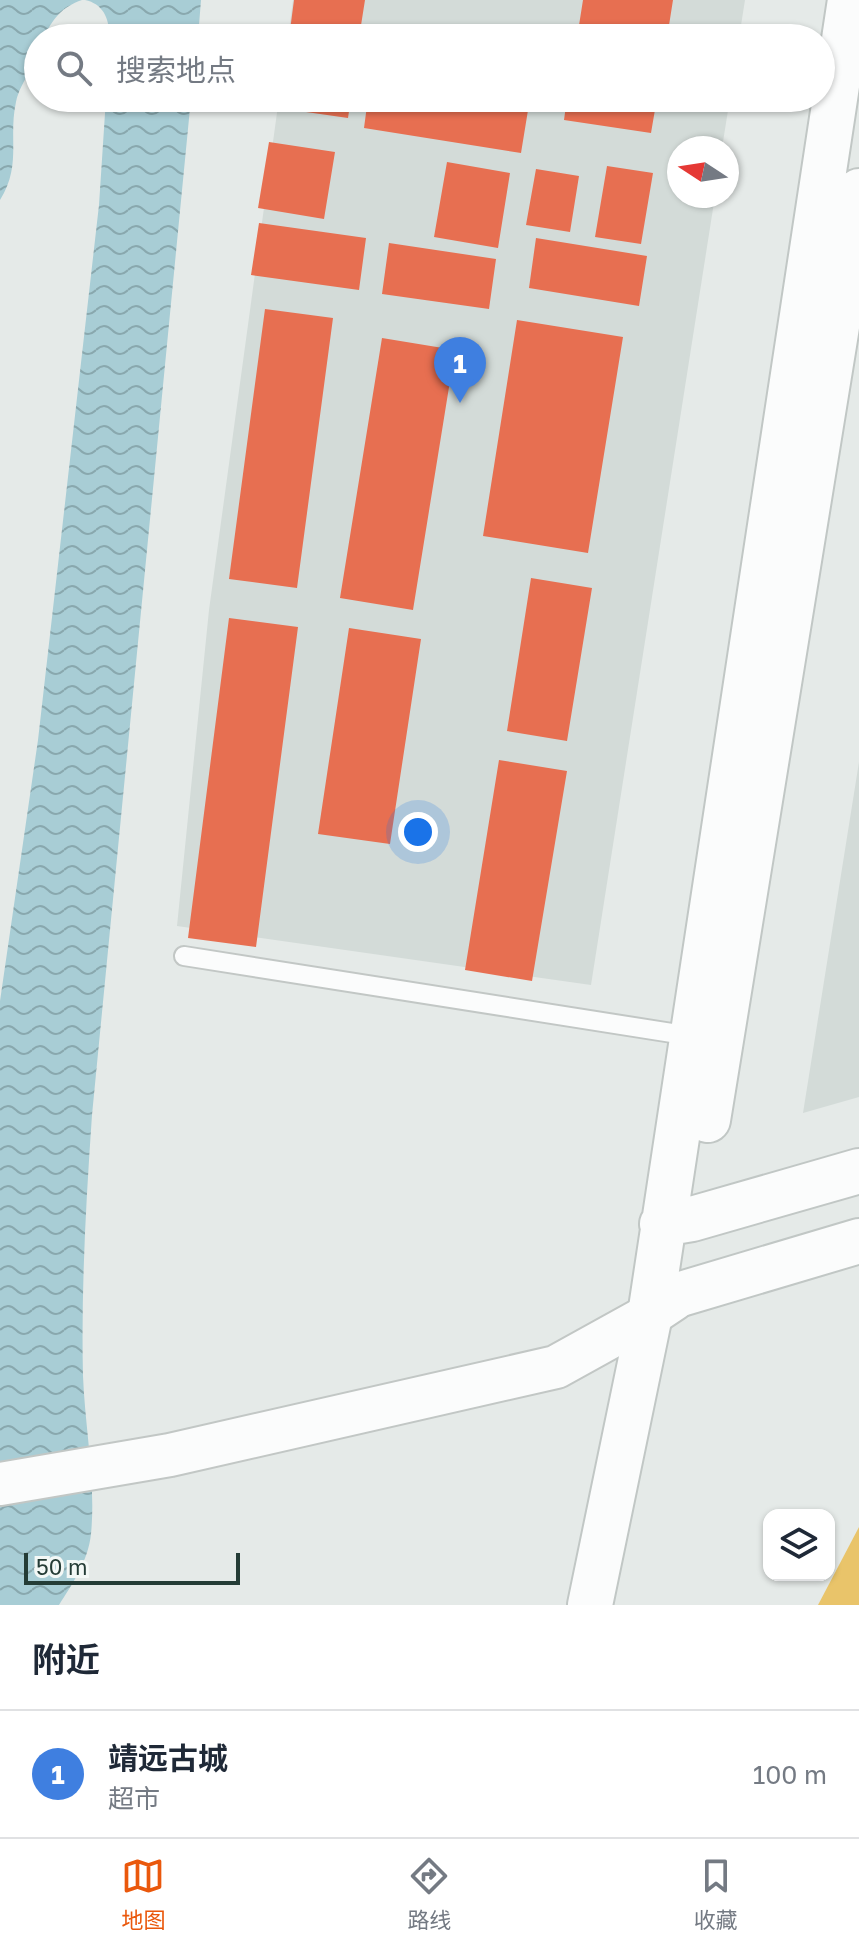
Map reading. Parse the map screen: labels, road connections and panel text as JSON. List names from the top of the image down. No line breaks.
{"scale_bar":"50 m","north":"left","page":{"search":"搜索地点","pins":"1","scale":"50 m","heading":"附近","list":[{"mark":"1","name":"靖远古城","note":"超市","value":"100 m"}],"nav":["地图","路线","收藏"]}}
